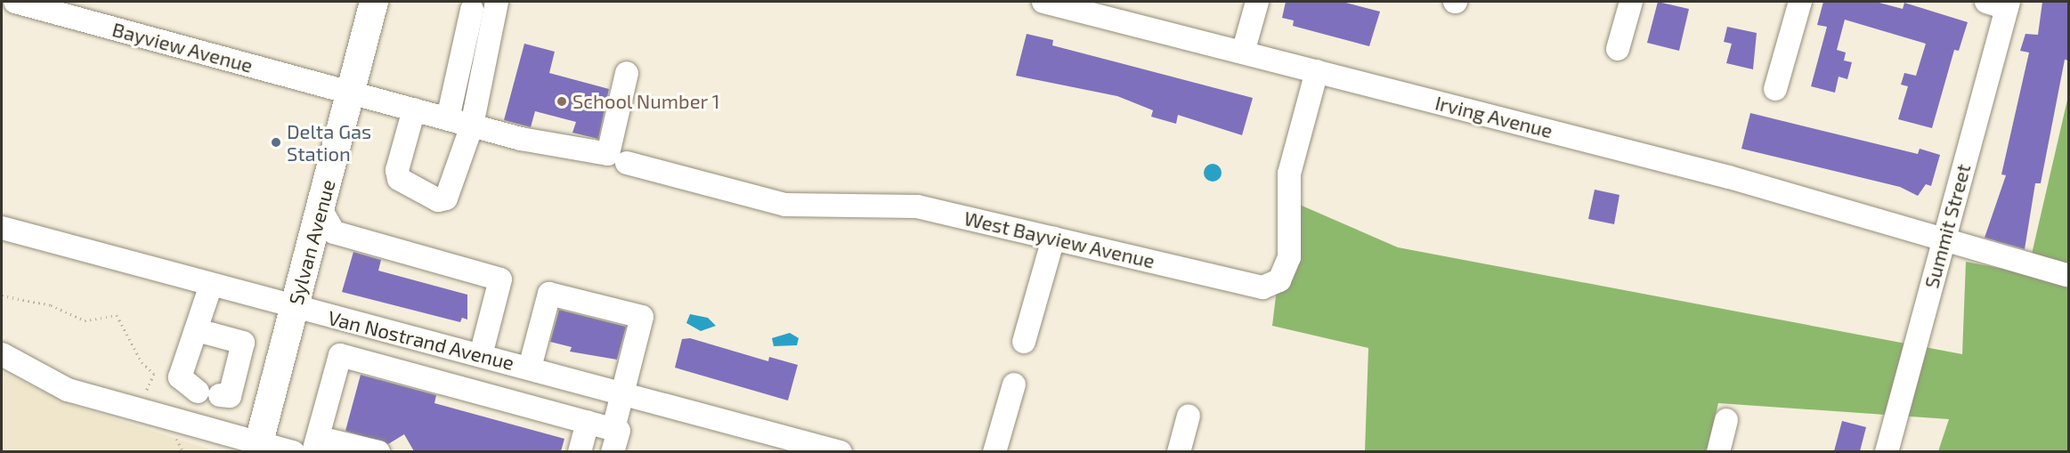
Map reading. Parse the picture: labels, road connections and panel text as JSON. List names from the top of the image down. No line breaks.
{"streets":{"main road":["Sylvan Avenue"],"street":["Bayview Avenue","Irving Avenue","Summit Street","West Bayview Avenue","Van Nostrand Avenue"]},"crossings":[["Bayview Avenue","Sylvan Avenue"],["Irving Avenue","Summit Street"],["Irving Avenue","West Bayview Avenue"],["Sylvan Avenue","Van Nostrand Avenue"]],"places":["School Number 1","Delta Gas Station"]}
